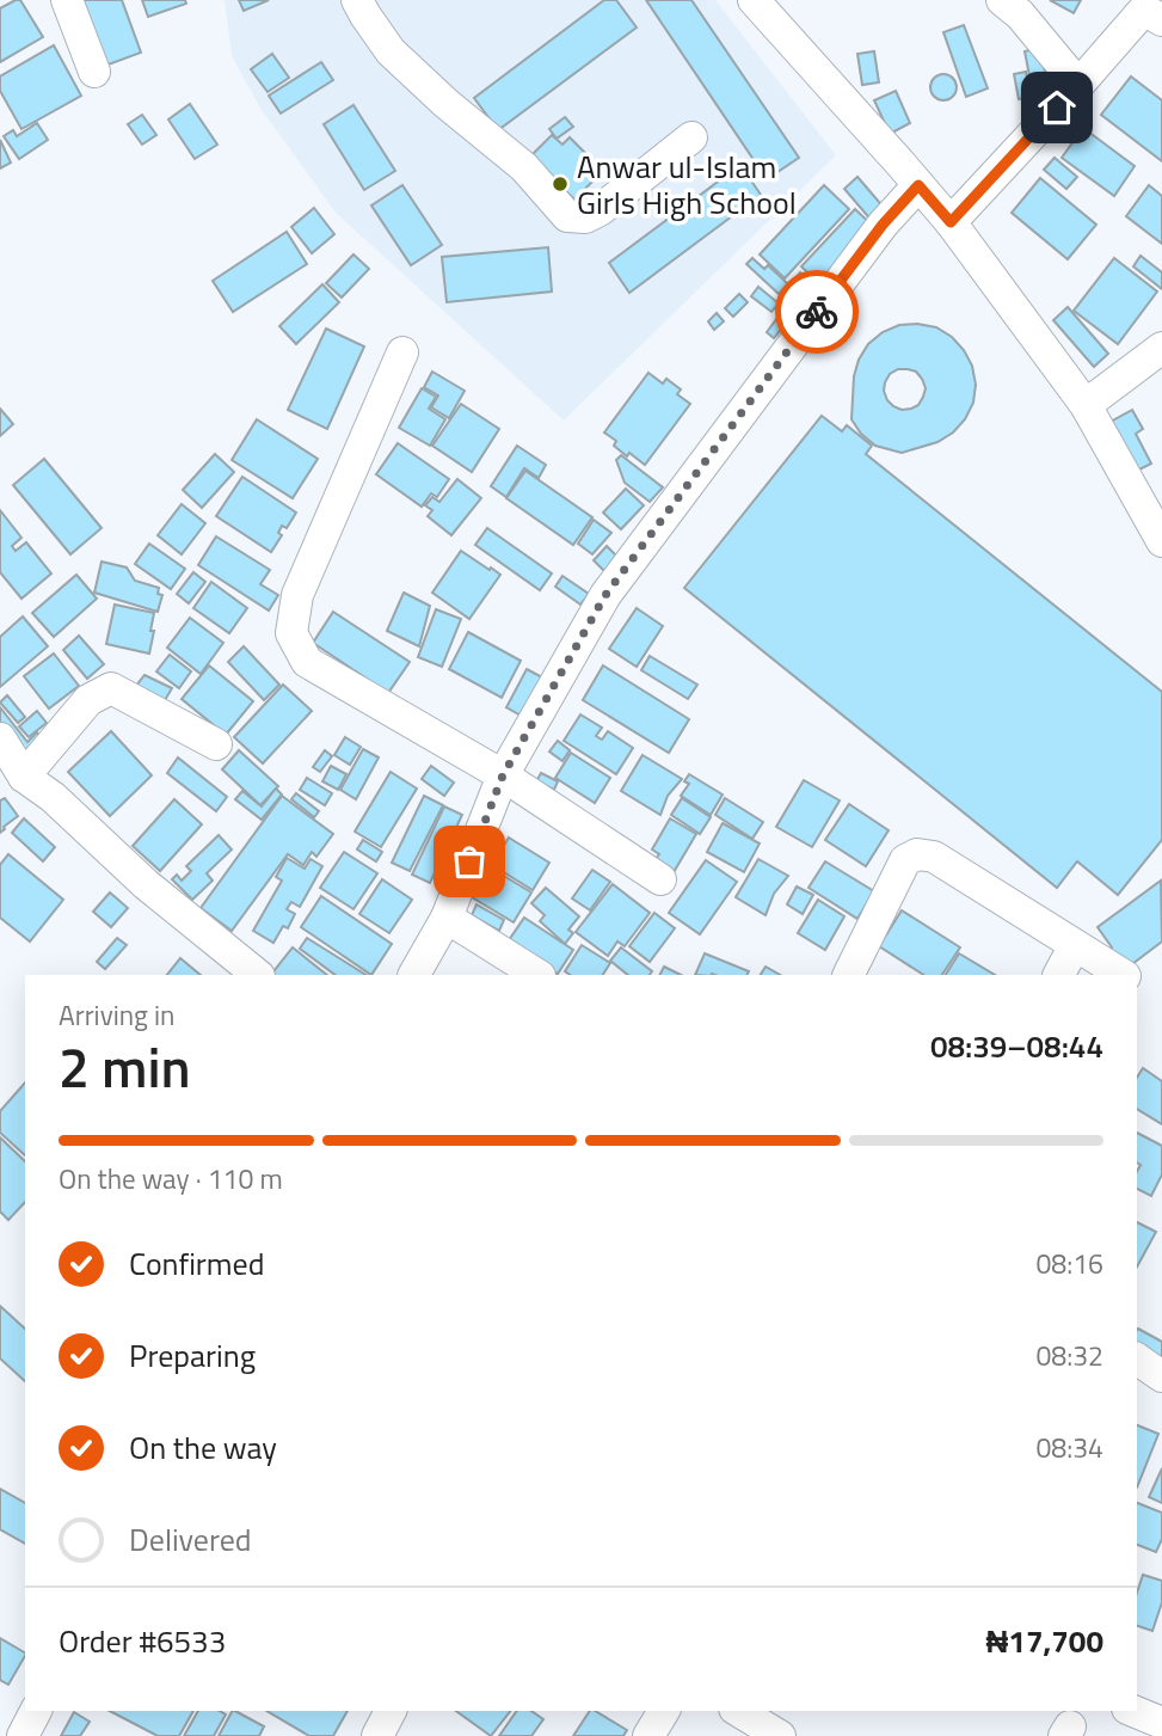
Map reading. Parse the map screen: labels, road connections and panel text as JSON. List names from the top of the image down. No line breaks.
{"places":["Anwar ul-Islam Girls High School"],"page":{"heading":["2 min","Arriving in","08:39–08:44"],"panel":["Order #6533","₦17,700"],"bar":"On the way · 110 m","list":[["Confirmed","08:16"],["Preparing","08:32"],["On the way","08:34"],"Delivered"]}}
